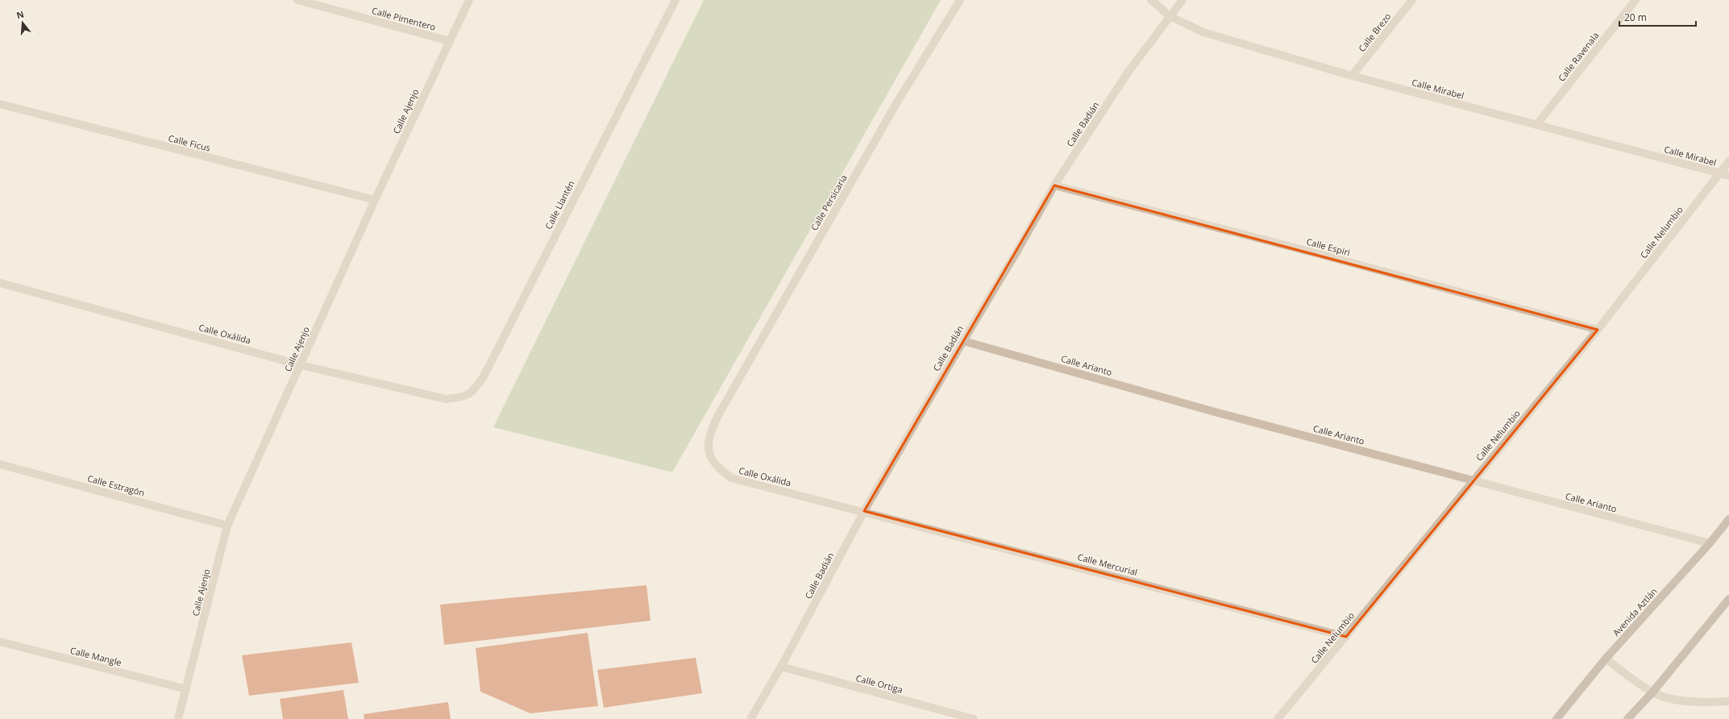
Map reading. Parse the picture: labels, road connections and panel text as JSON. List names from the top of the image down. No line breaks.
{"streets":{"main road":["Avenida Aztlán"],"street":["Calle Pimentero","Calle Brezo","Calle Ravenala","Calle Mirabel","Calle Ajenjo","Calle Badián","Calle Ficus","Calle Persicaria","Calle Llantén","Calle Nelumbio","Calle Espiri","Calle Oxálida","Calle Arianto","Calle Estragón","Calle Mercurial","Calle Mangle","Calle Ortiga"]},"crossings":[["Calle Pimentero","Calle Ajenjo"],["Calle Brezo","Calle Mirabel"],["Calle Ravenala","Calle Mirabel"],["Calle Mirabel","Calle Badián"],["Calle Mirabel","Calle Nelumbio"],["Calle Ajenjo","Calle Ficus"],["Calle Ajenjo","Calle Oxálida"],["Calle Ajenjo","Calle Estragón"],["Calle Ajenjo","Calle Mangle"],["Calle Badián","Calle Espiri"],["Calle Badián","Calle Oxálida"],["Calle Badián","Calle Arianto"],["Calle Badián","Calle Mercurial"],["Calle Badián","Calle Ortiga"],["Calle Persicaria","Calle Oxálida"],["Calle Llantén","Calle Oxálida"],["Calle Nelumbio","Calle Espiri"],["Calle Nelumbio","Calle Arianto"],["Calle Nelumbio","Calle Mercurial"],["Calle Oxálida","Calle Mercurial"],["Calle Arianto","Avenida Aztlán"]],"scale_bar":"20 m","north":"top"}
